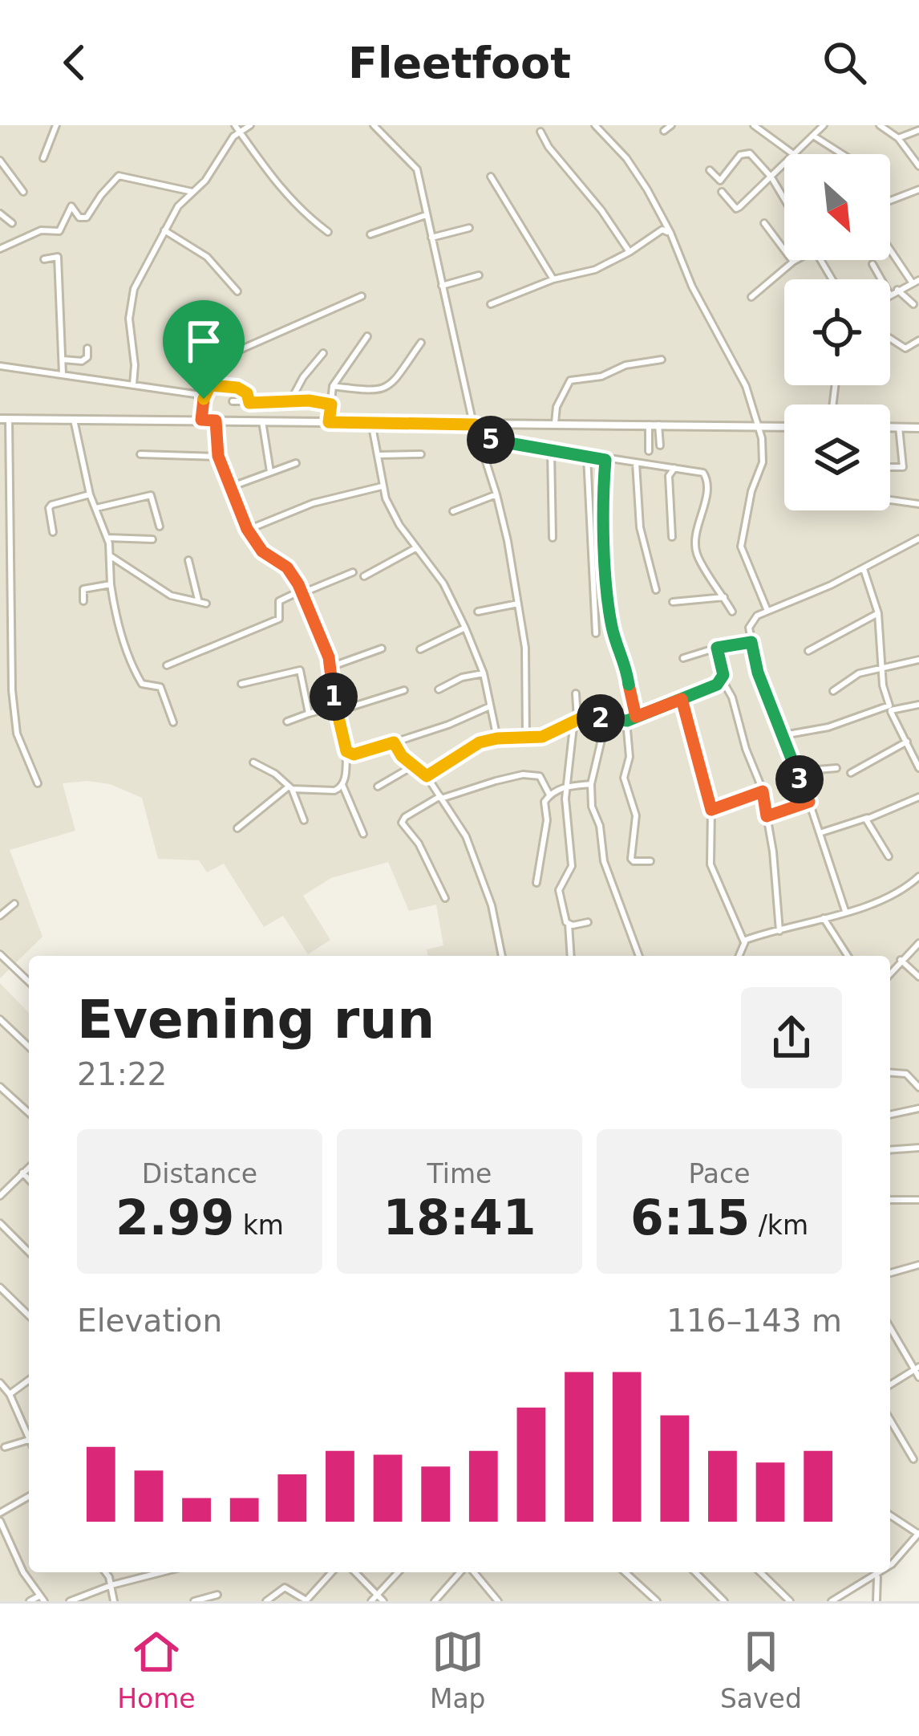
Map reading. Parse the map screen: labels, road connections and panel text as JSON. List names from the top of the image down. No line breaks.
{"north":"bottom right","page":{"header":"Fleetfoot","pins":["5","1","2","3"],"heading":["Evening run","21:22"],"stats":[["Distance","2.99 km"],["Time","18:41"],["Pace","6:15 /km"]],"chart":["Elevation","116–143 m"],"tabs":["Home","Map","Saved"]}}
